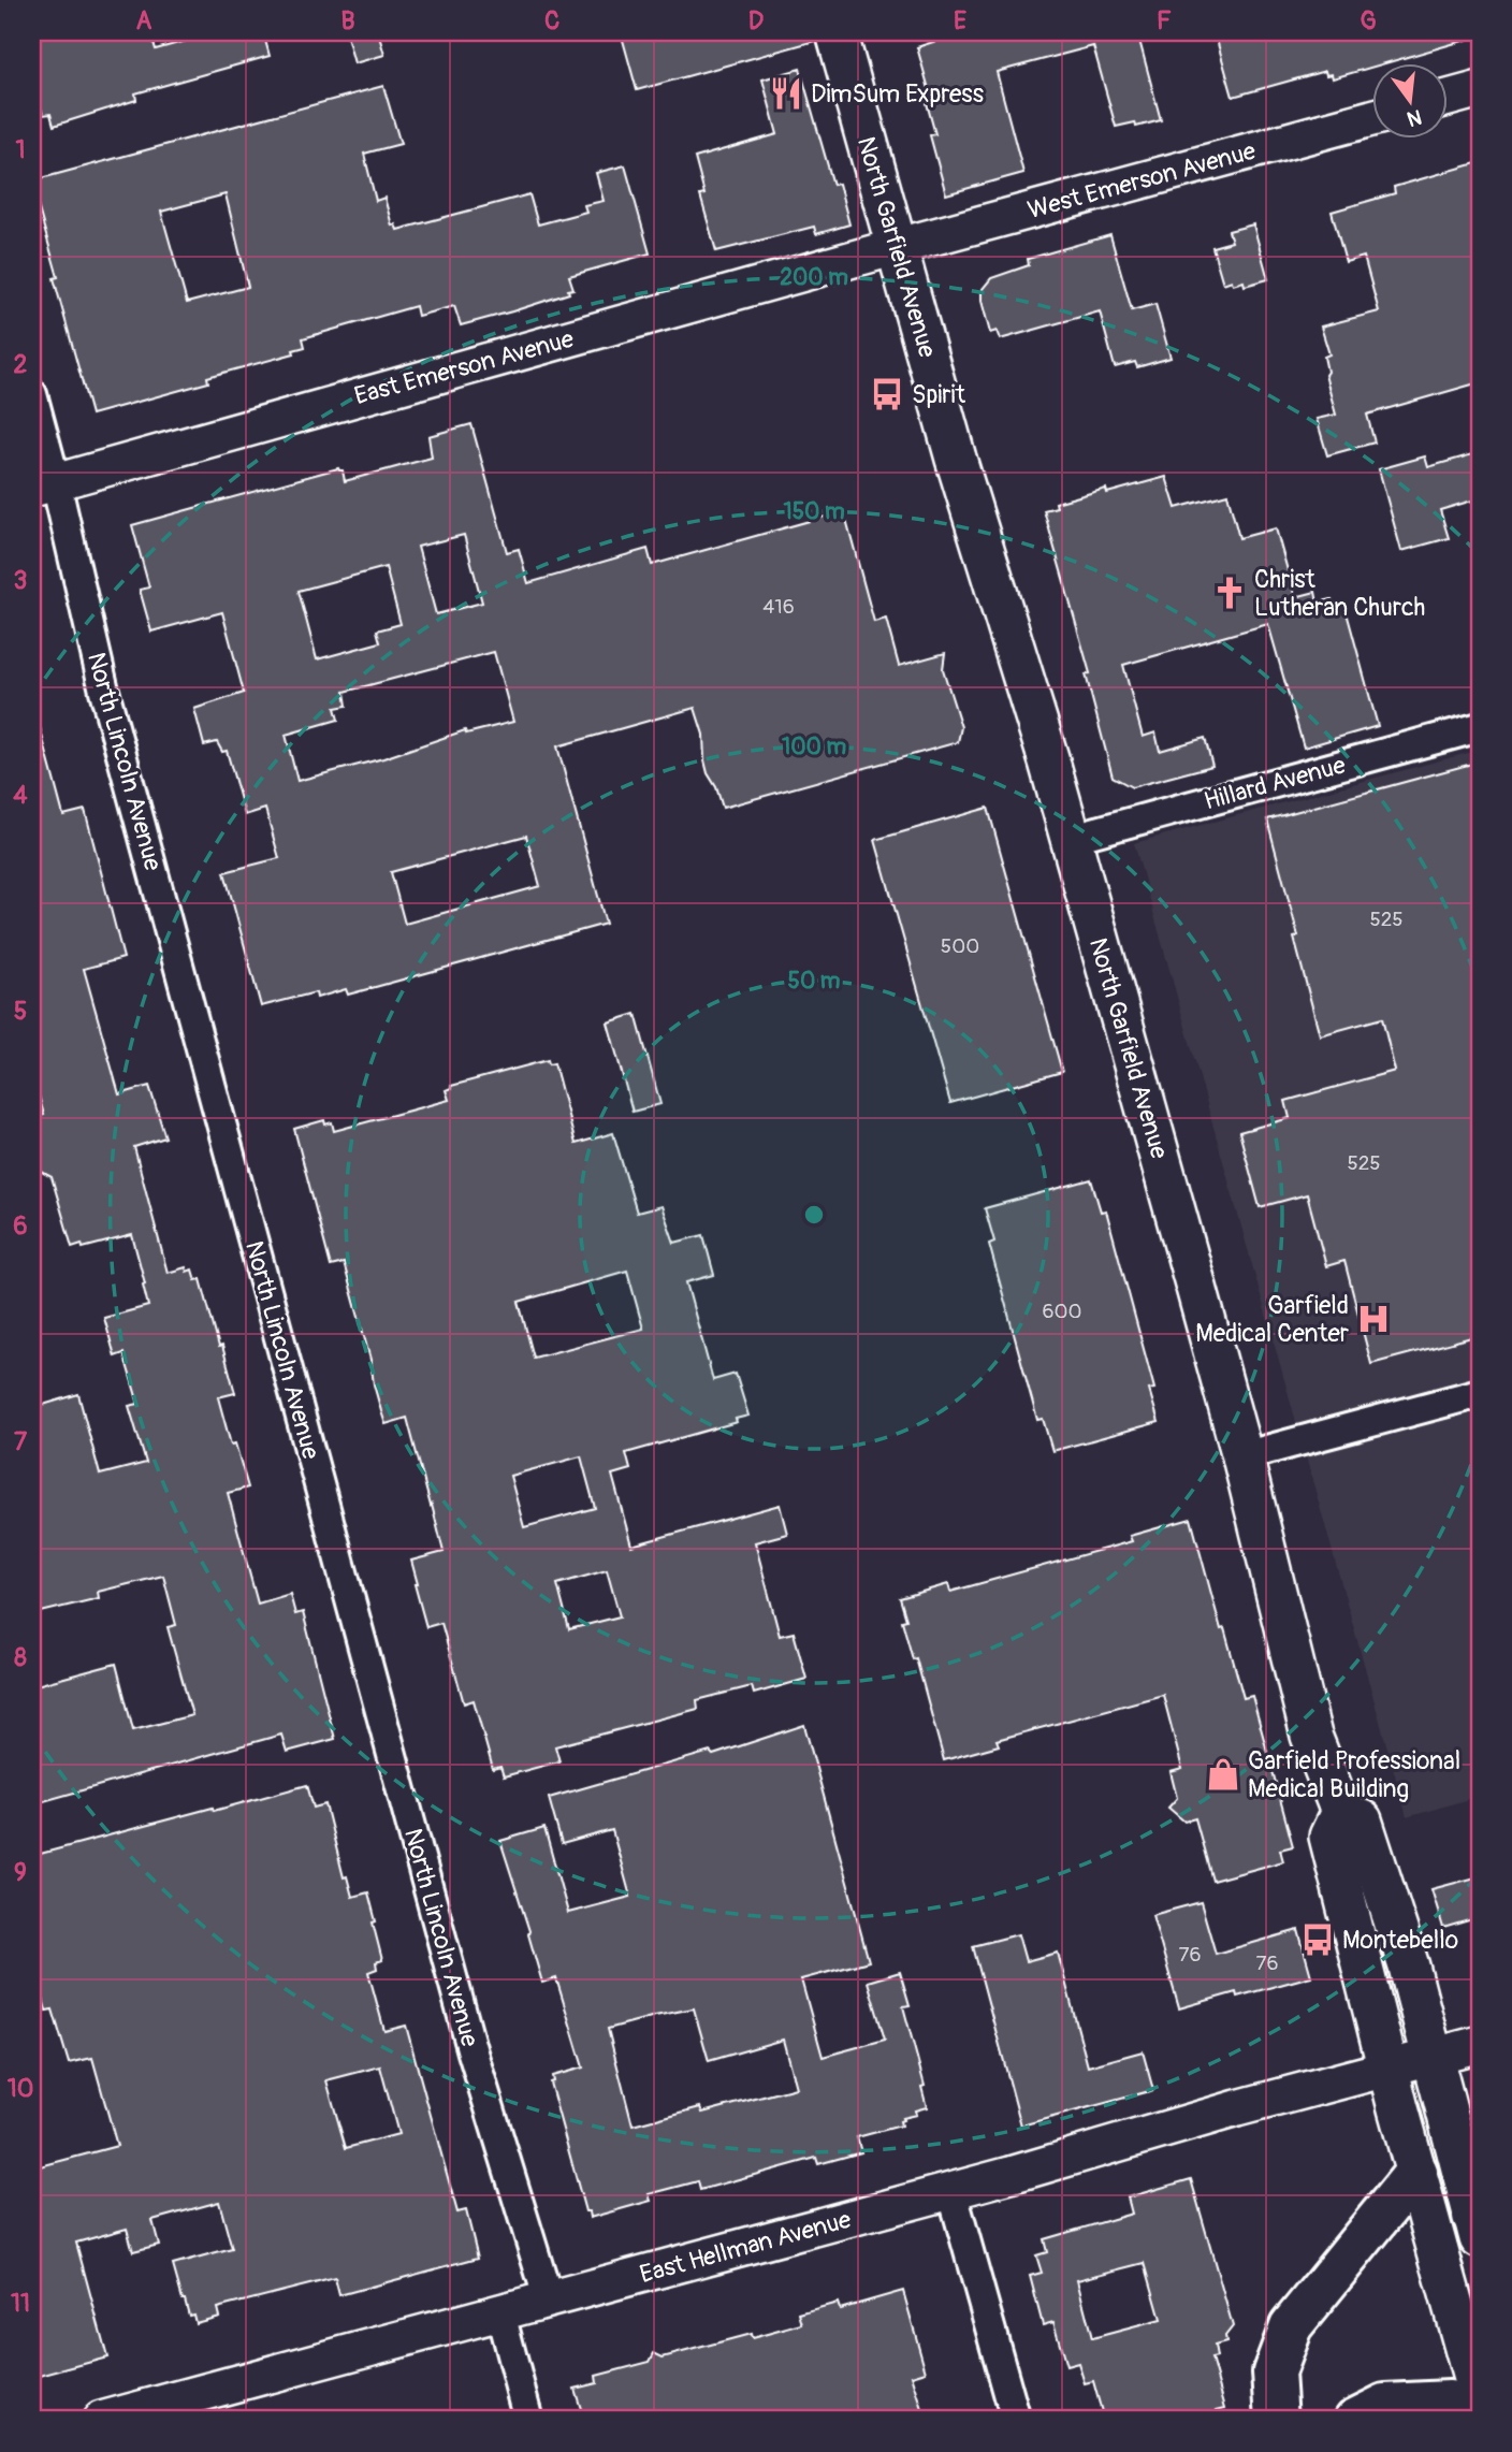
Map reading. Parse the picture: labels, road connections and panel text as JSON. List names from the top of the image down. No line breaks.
{"streets":{"main road":["North Garfield Avenue"],"street":["West Emerson Avenue","East Emerson Avenue","North Lincoln Avenue","Hillard Avenue","East Hellman Avenue"]},"crossings":[["West Emerson Avenue","North Garfield Avenue"],["West Emerson Avenue","East Emerson Avenue"],["North Garfield Avenue","East Emerson Avenue"],["North Garfield Avenue","Hillard Avenue"],["East Emerson Avenue","North Lincoln Avenue"],["North Lincoln Avenue","East Hellman Avenue"]],"places":{"restaurant":["DimSum Express"],"bus stop":["Spirit","Montebello"],"church":["Christ Lutheran Church"],"hospital":["Garfield Medical Center"],"shop":["Garfield Professional Medical Building"]},"house_numbers":["416","525","500","525","600","76","76"],"north":"bottom","grid":{"columns":["A","B","C","D","E","F","G"],"rows":["1","2","3","4","5","6","7","8","9","10","11"]},"rings":["200 m","150 m","100 m","50 m"]}
